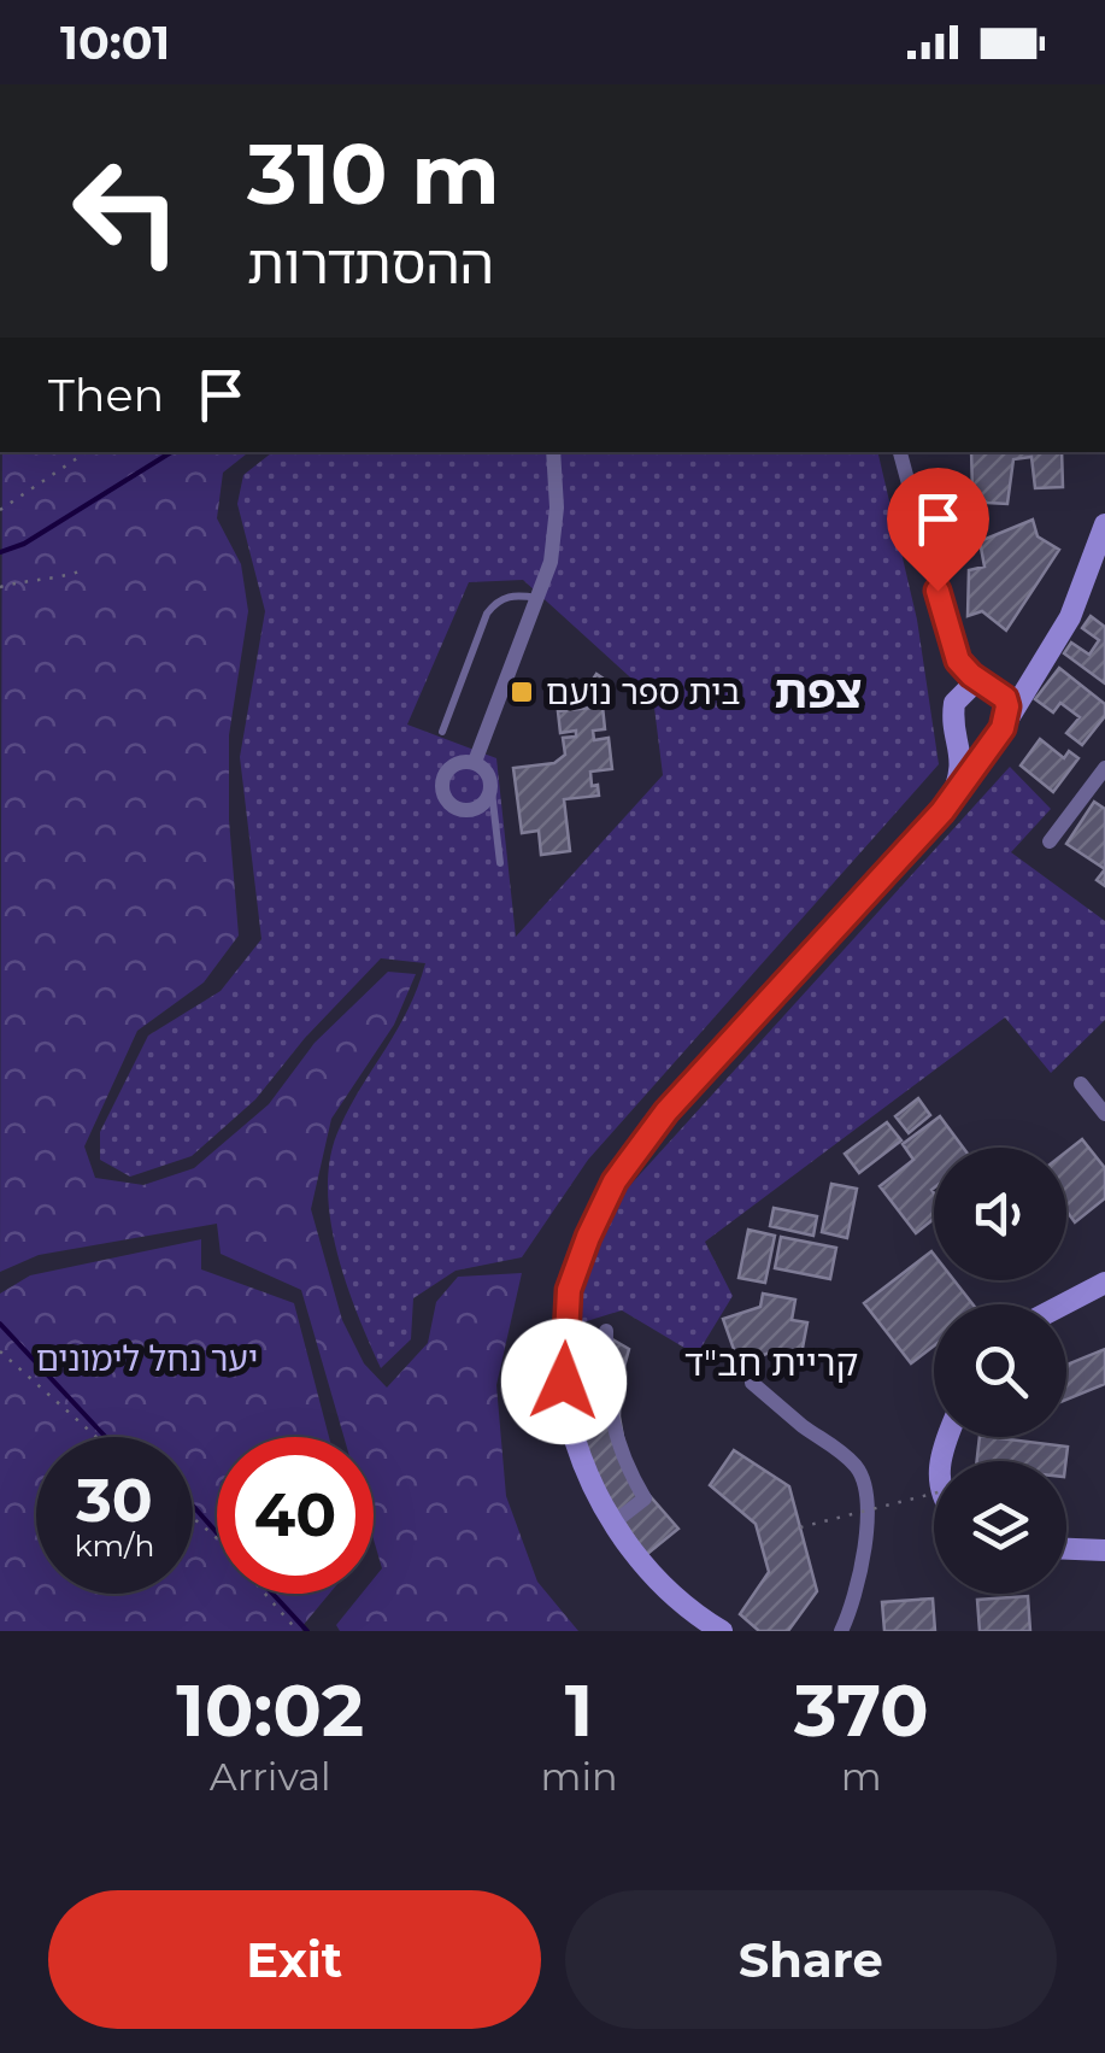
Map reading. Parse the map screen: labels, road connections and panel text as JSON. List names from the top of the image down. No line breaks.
{"districts":["צפת","קריית חב\"ד"],"parks":["יער נחל לימונים"],"places":{"transit":["בית ספר נועם"]},"page":{"status":"10:01","turn":["310 m","ההסתדרות"],"then":"Then","speed":"30 km/h","limit":"40","eta":["10:02","Arrival","1","min","370","m"],"buttons":["Exit","Share"]}}
